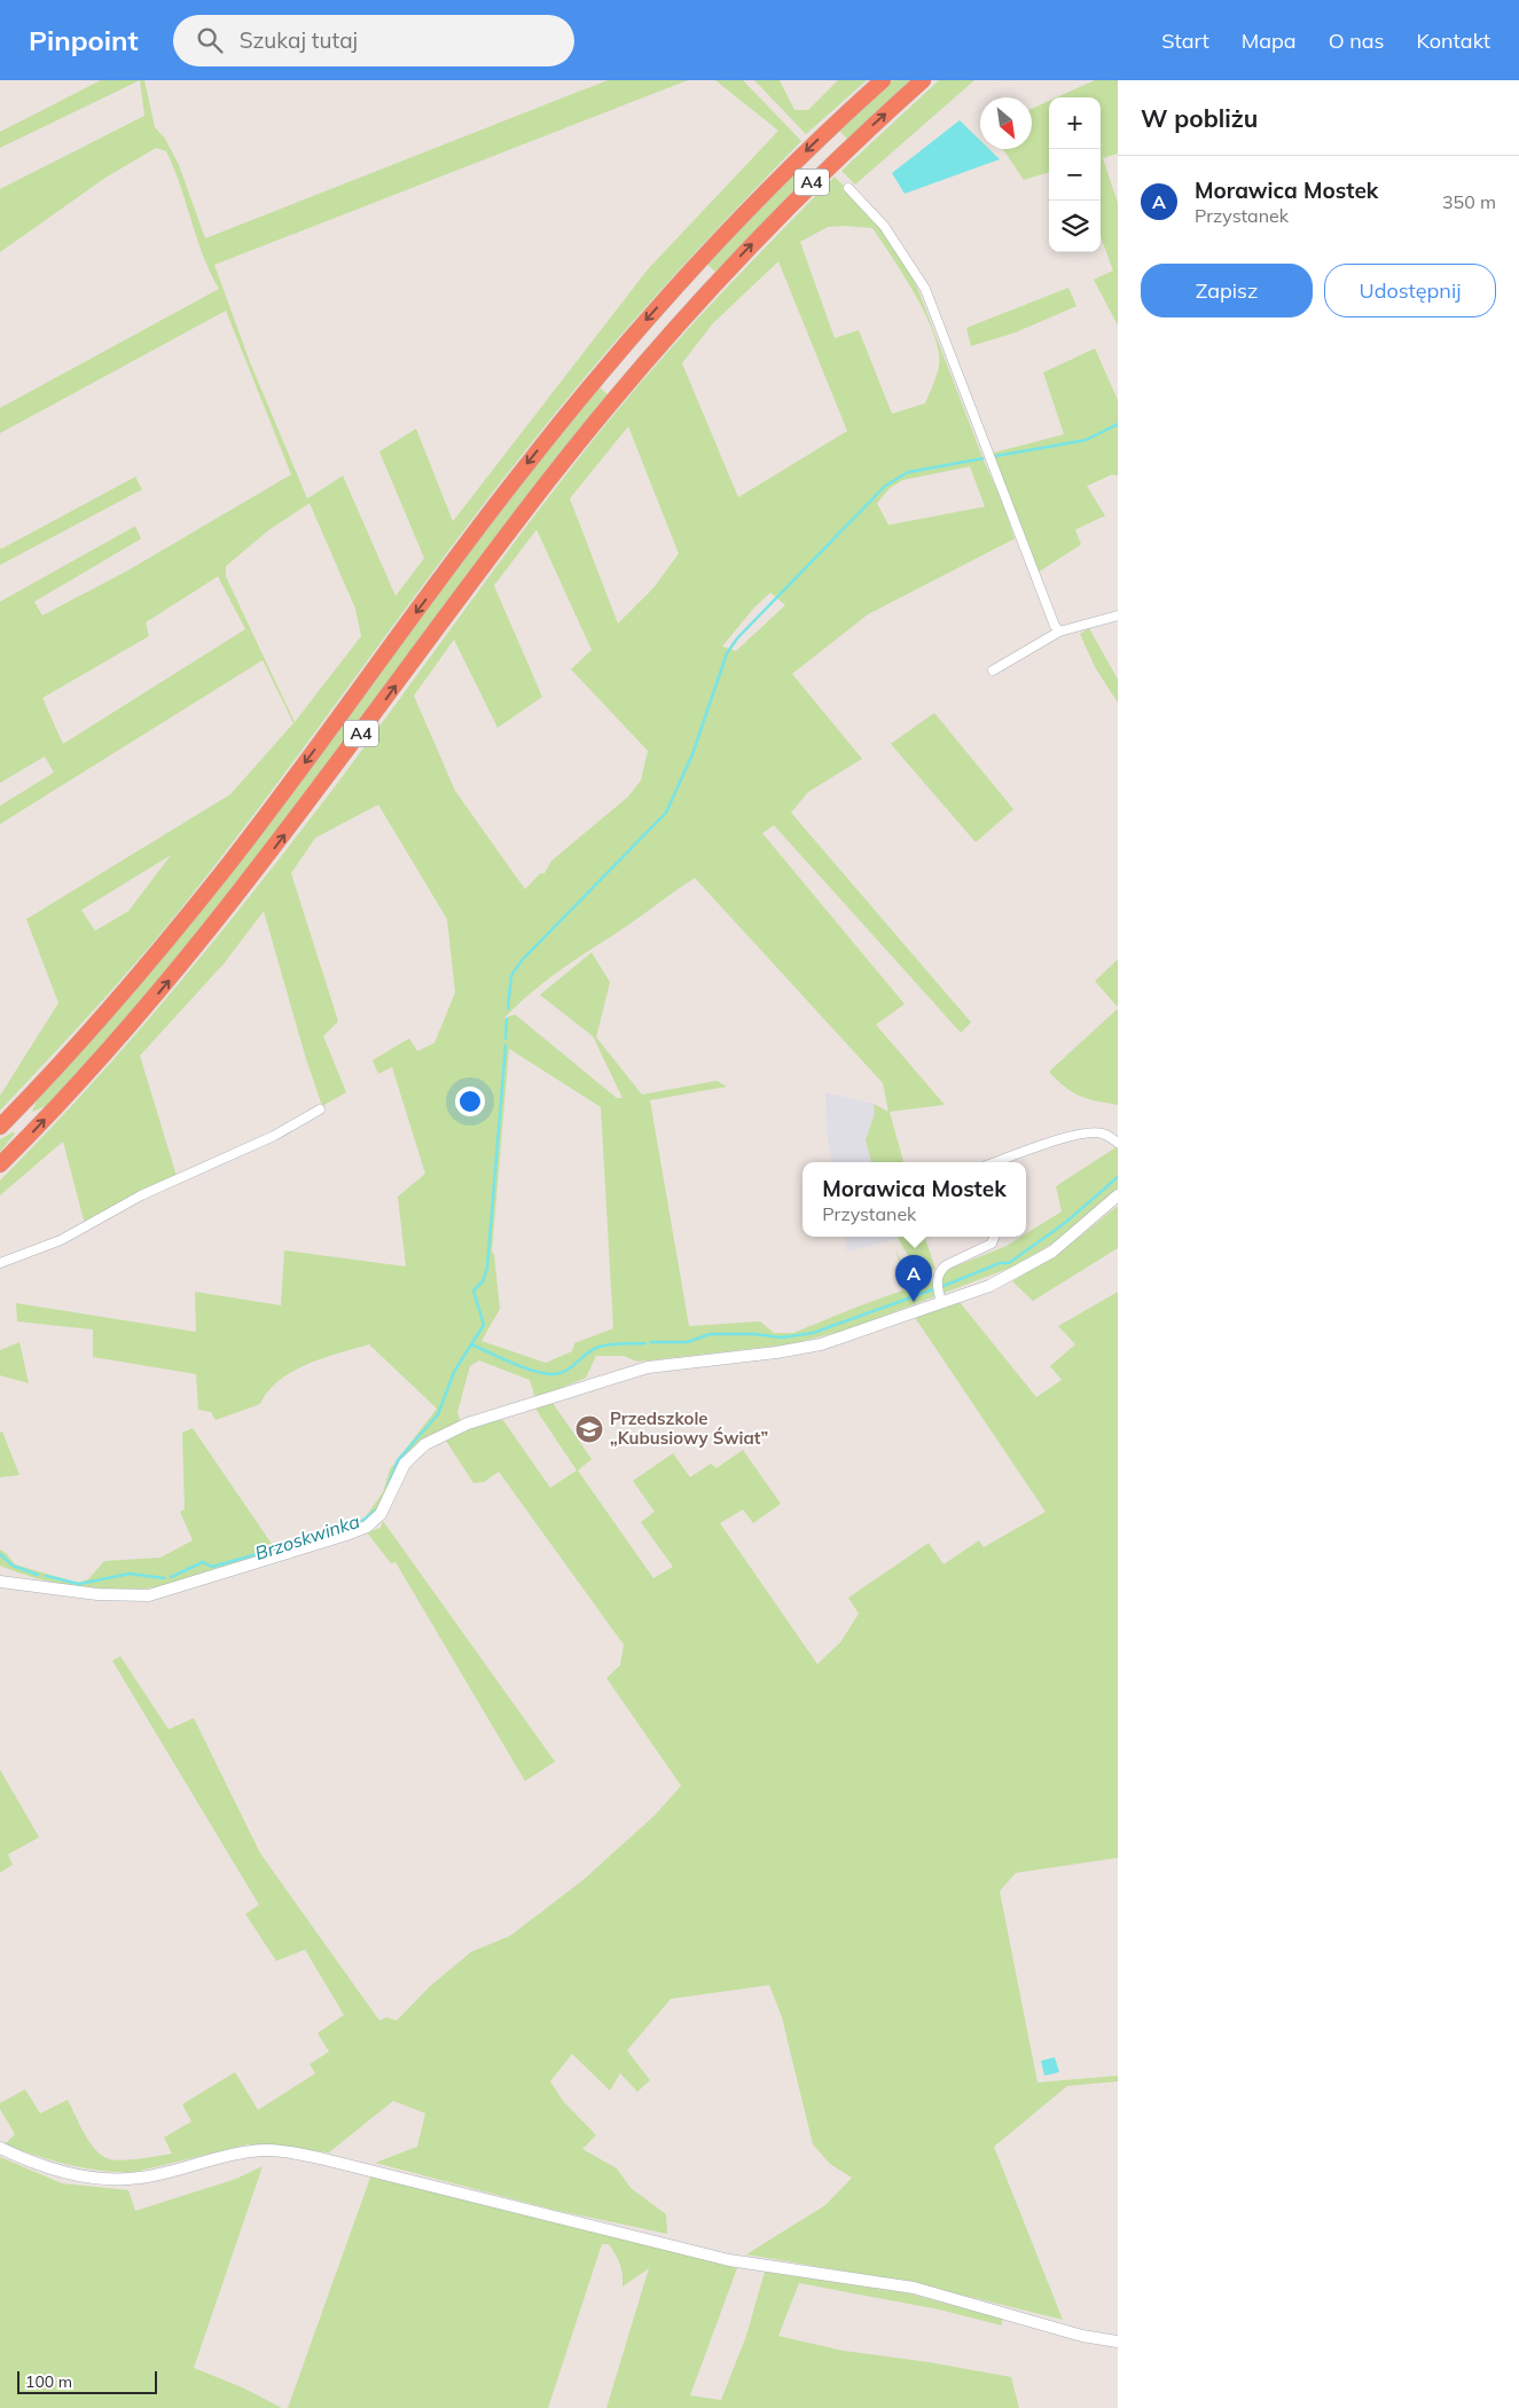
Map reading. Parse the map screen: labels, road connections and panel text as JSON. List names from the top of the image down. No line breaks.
{"streets":{"highway":["A4"]},"water":["Brzoskwinka"],"places":{"school or university":["Przedszkole „Kubusiowy Świat”"]},"scale_bar":"100 m","north":"bottom right","page":{"header":"Pinpoint","search":"Szukaj tutaj","nav":["Start","Mapa","O nas","Kontakt"],"heading":"W pobliżu","map_buttons":["+","−"],"list":[{"mark":"A","name":"Morawica Mostek","note":"Przystanek","value":"350 m"}],"buttons":["Zapisz","Udostępnij"],"popup":["Morawica Mostek","Przystanek"],"pins":"A","scale":"100 m"}}
